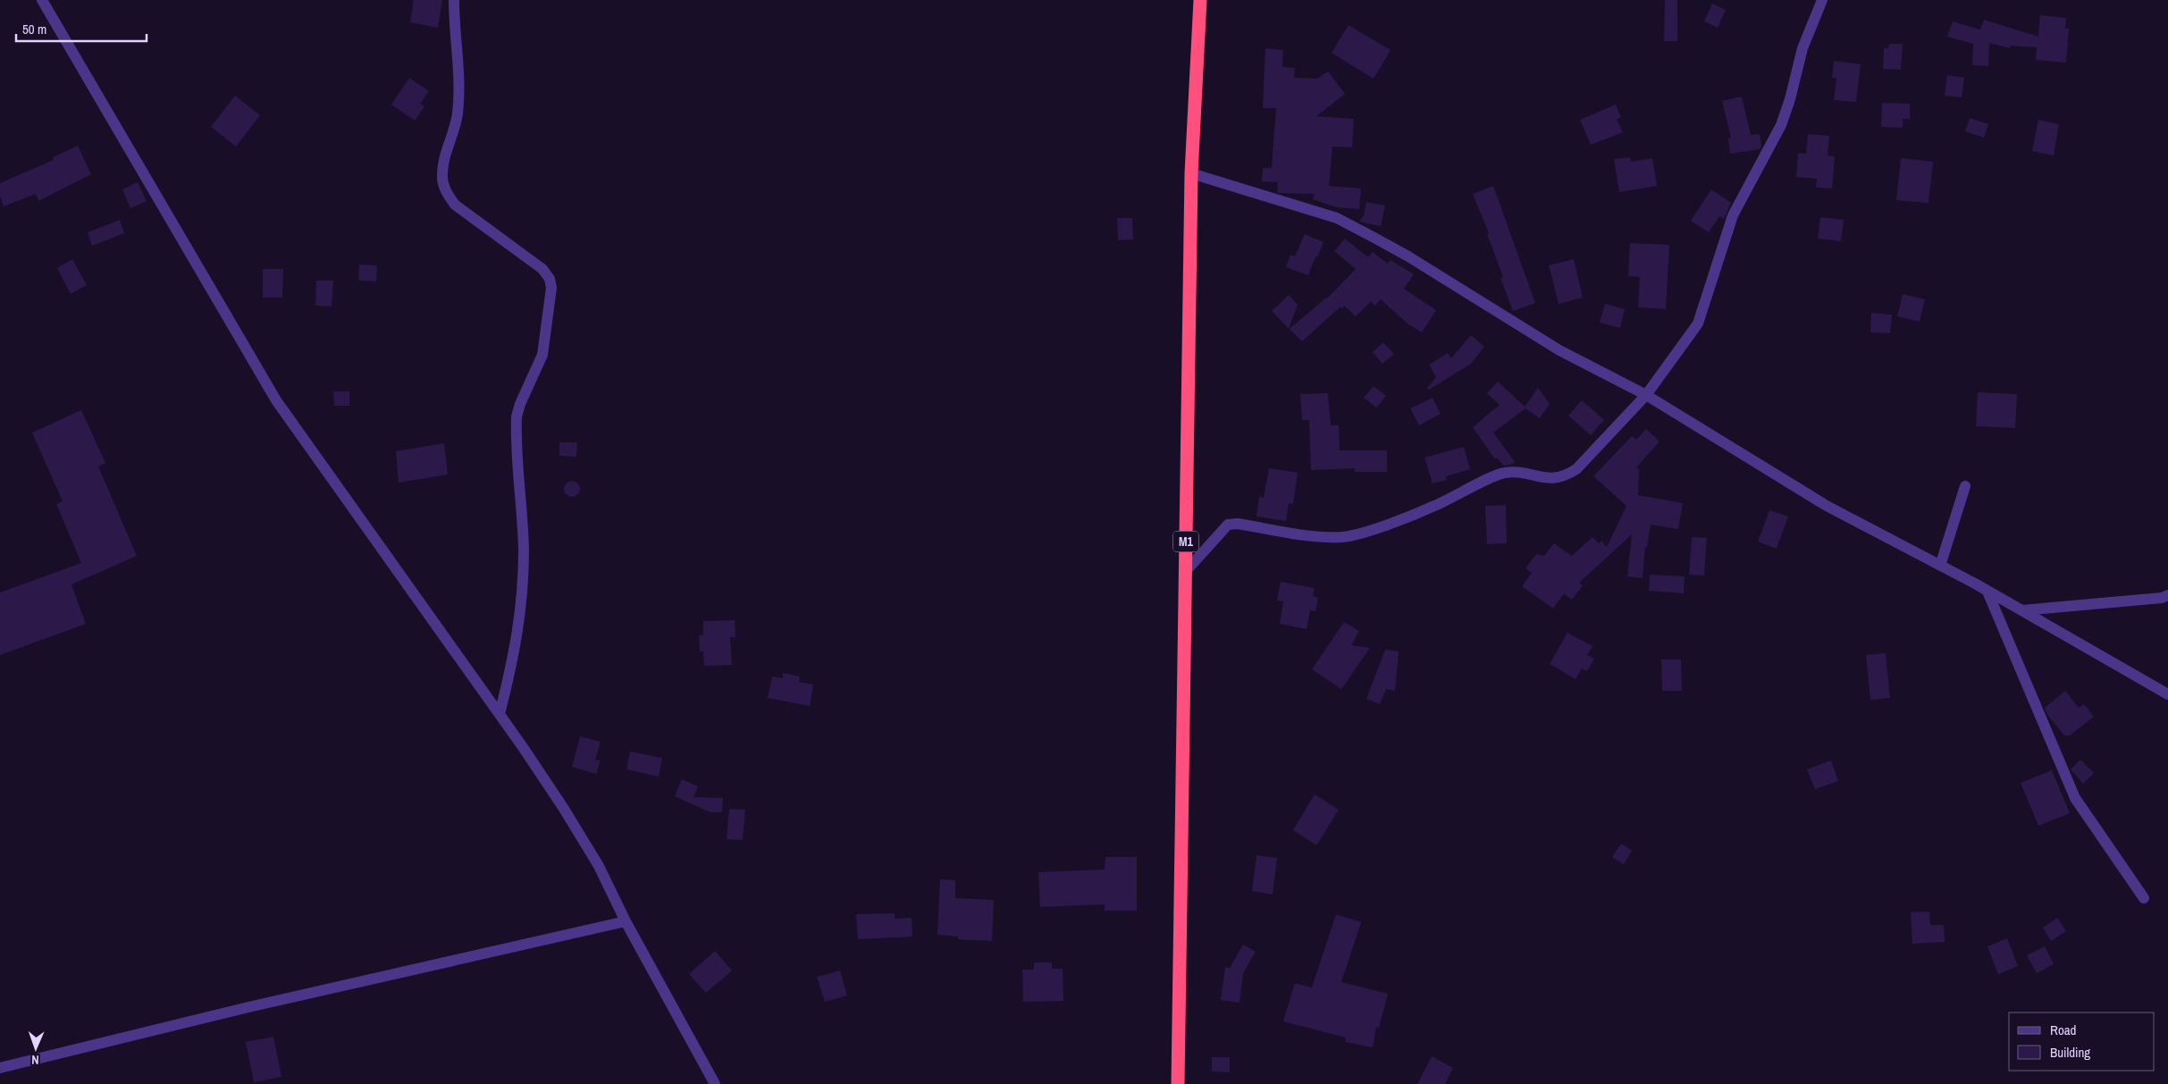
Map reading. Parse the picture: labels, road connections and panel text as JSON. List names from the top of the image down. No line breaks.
{"streets":{"highway":["M1"]},"legend":["Road","Building"],"scale_bar":"50 m","north":"bottom"}
